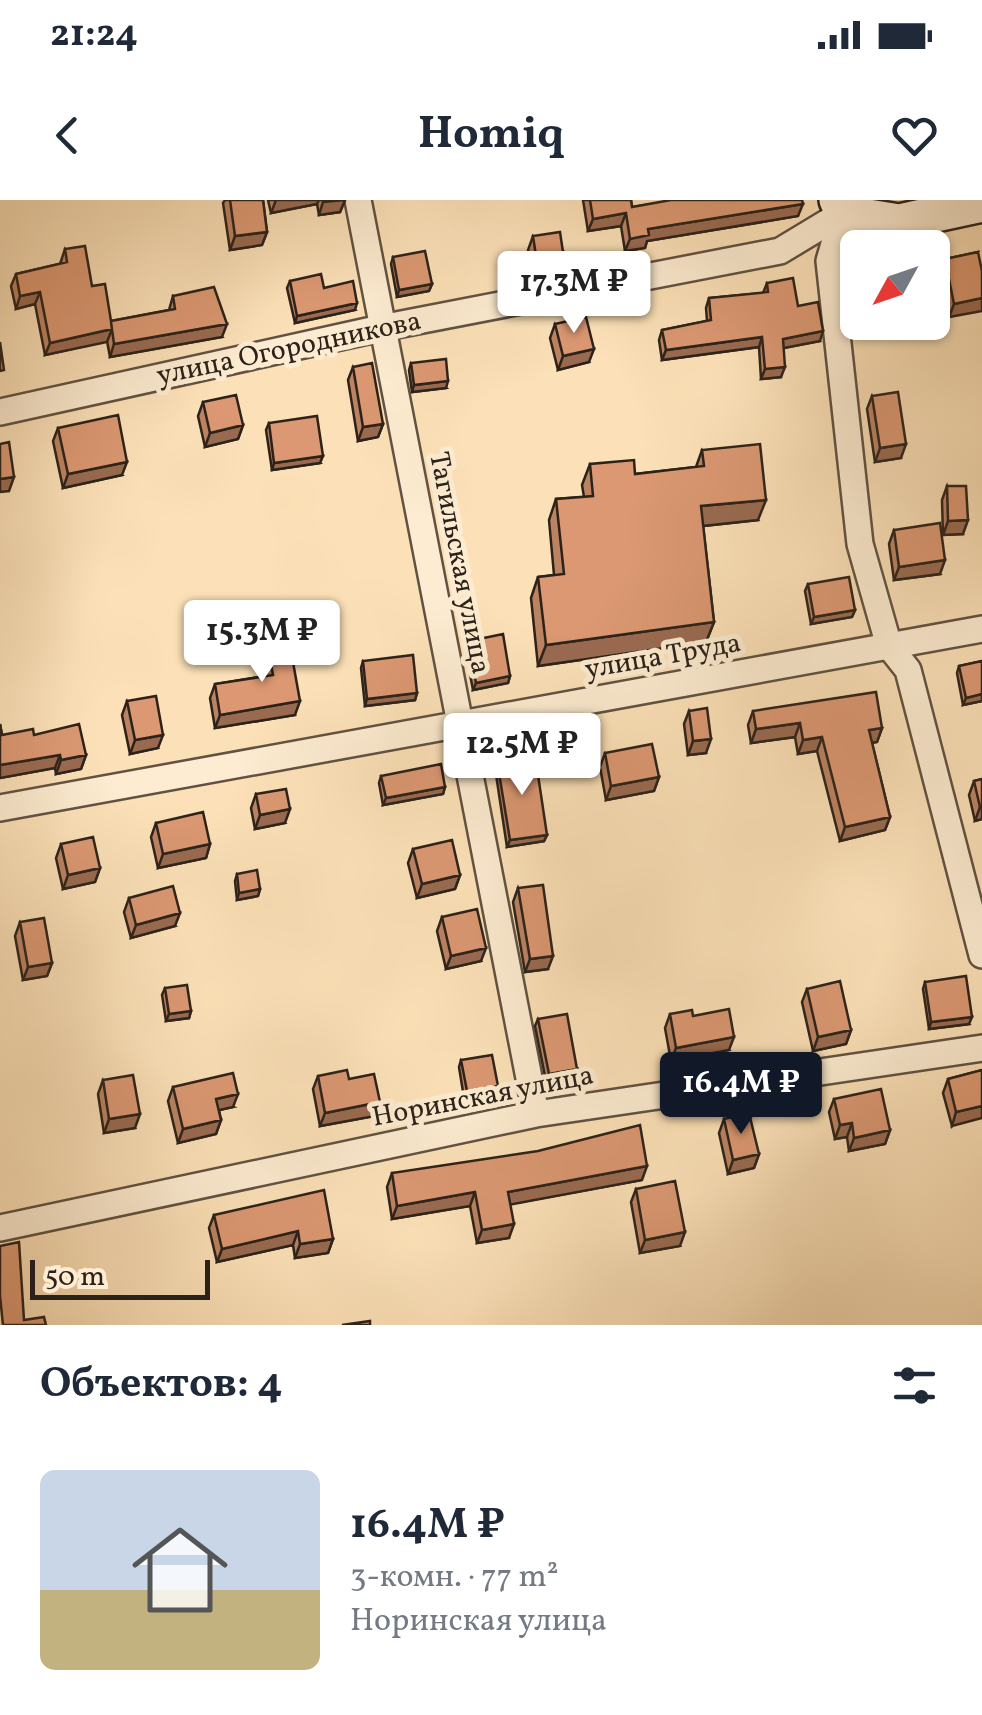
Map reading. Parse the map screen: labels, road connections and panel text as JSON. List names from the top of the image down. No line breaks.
{"streets":{"street":["улица Огородникова","Тагильская улица","улица Труда","Норинская улица"]},"crossings":[["улица Огородникова","Тагильская улица"],["Тагильская улица","улица Труда"],["Тагильская улица","Норинская улица"]],"scale_bar":"50 m","north":"bottom left","page":{"status":"21:24","header":"Homiq","price":["17.3M ₽","15.3M ₽","12.5M ₽","16.4M ₽"],"scale":"50 m","heading":"Объектов: 4","list":[{"name":"16.4M ₽","note":"3-комн. · 77 m² · Норинская улица"}]}}
